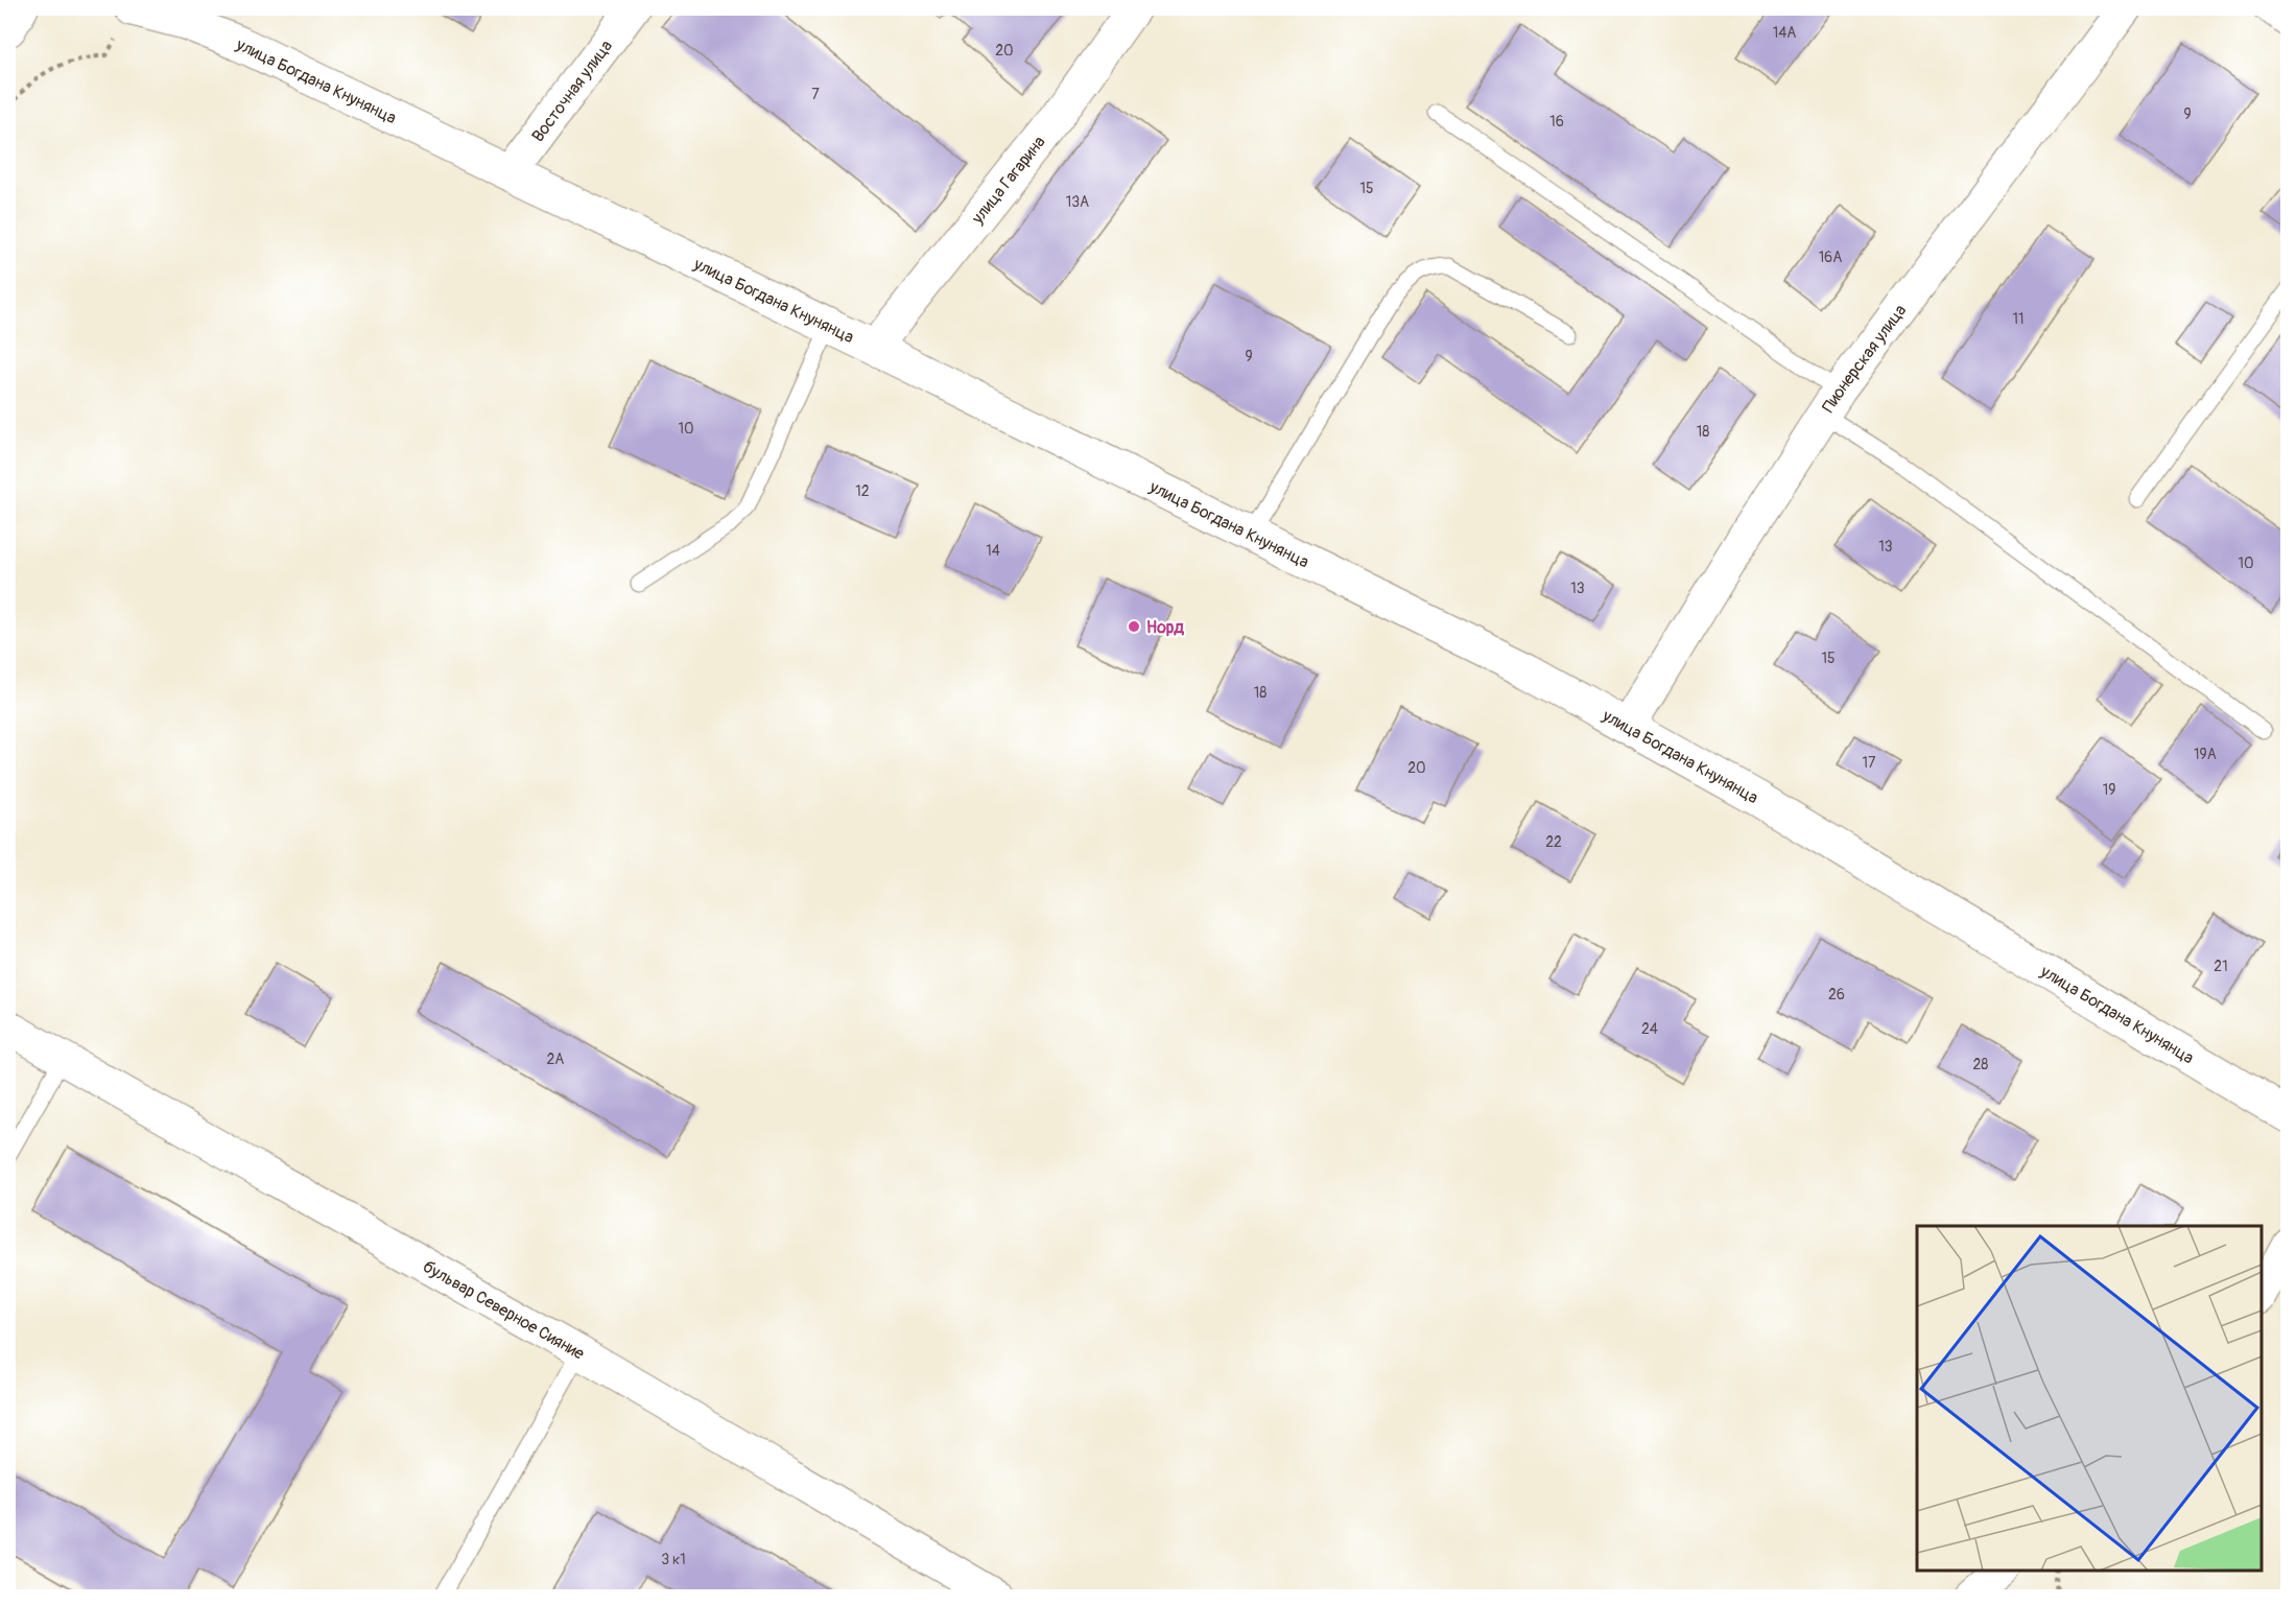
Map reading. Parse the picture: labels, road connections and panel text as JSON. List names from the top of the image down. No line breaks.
{"streets":{"main road":["улица Богдана Кнунянца"],"street":["Восточная улица","улица Гагарина","Пионерская улица","бульвар Северное Сияние"]},"crossings":[["улица Богдана Кнунянца","Восточная улица"],["улица Богдана Кнунянца","улица Гагарина"],["улица Богдана Кнунянца","Пионерская улица"]],"places":["Норд"],"house_numbers":["14А","20","7","9","16","15","13А","16А","11","9","10","18","12","13","14","10","13","15","18","19А","17","20","19","22","21","26","24","2А","28","3 к1"]}
